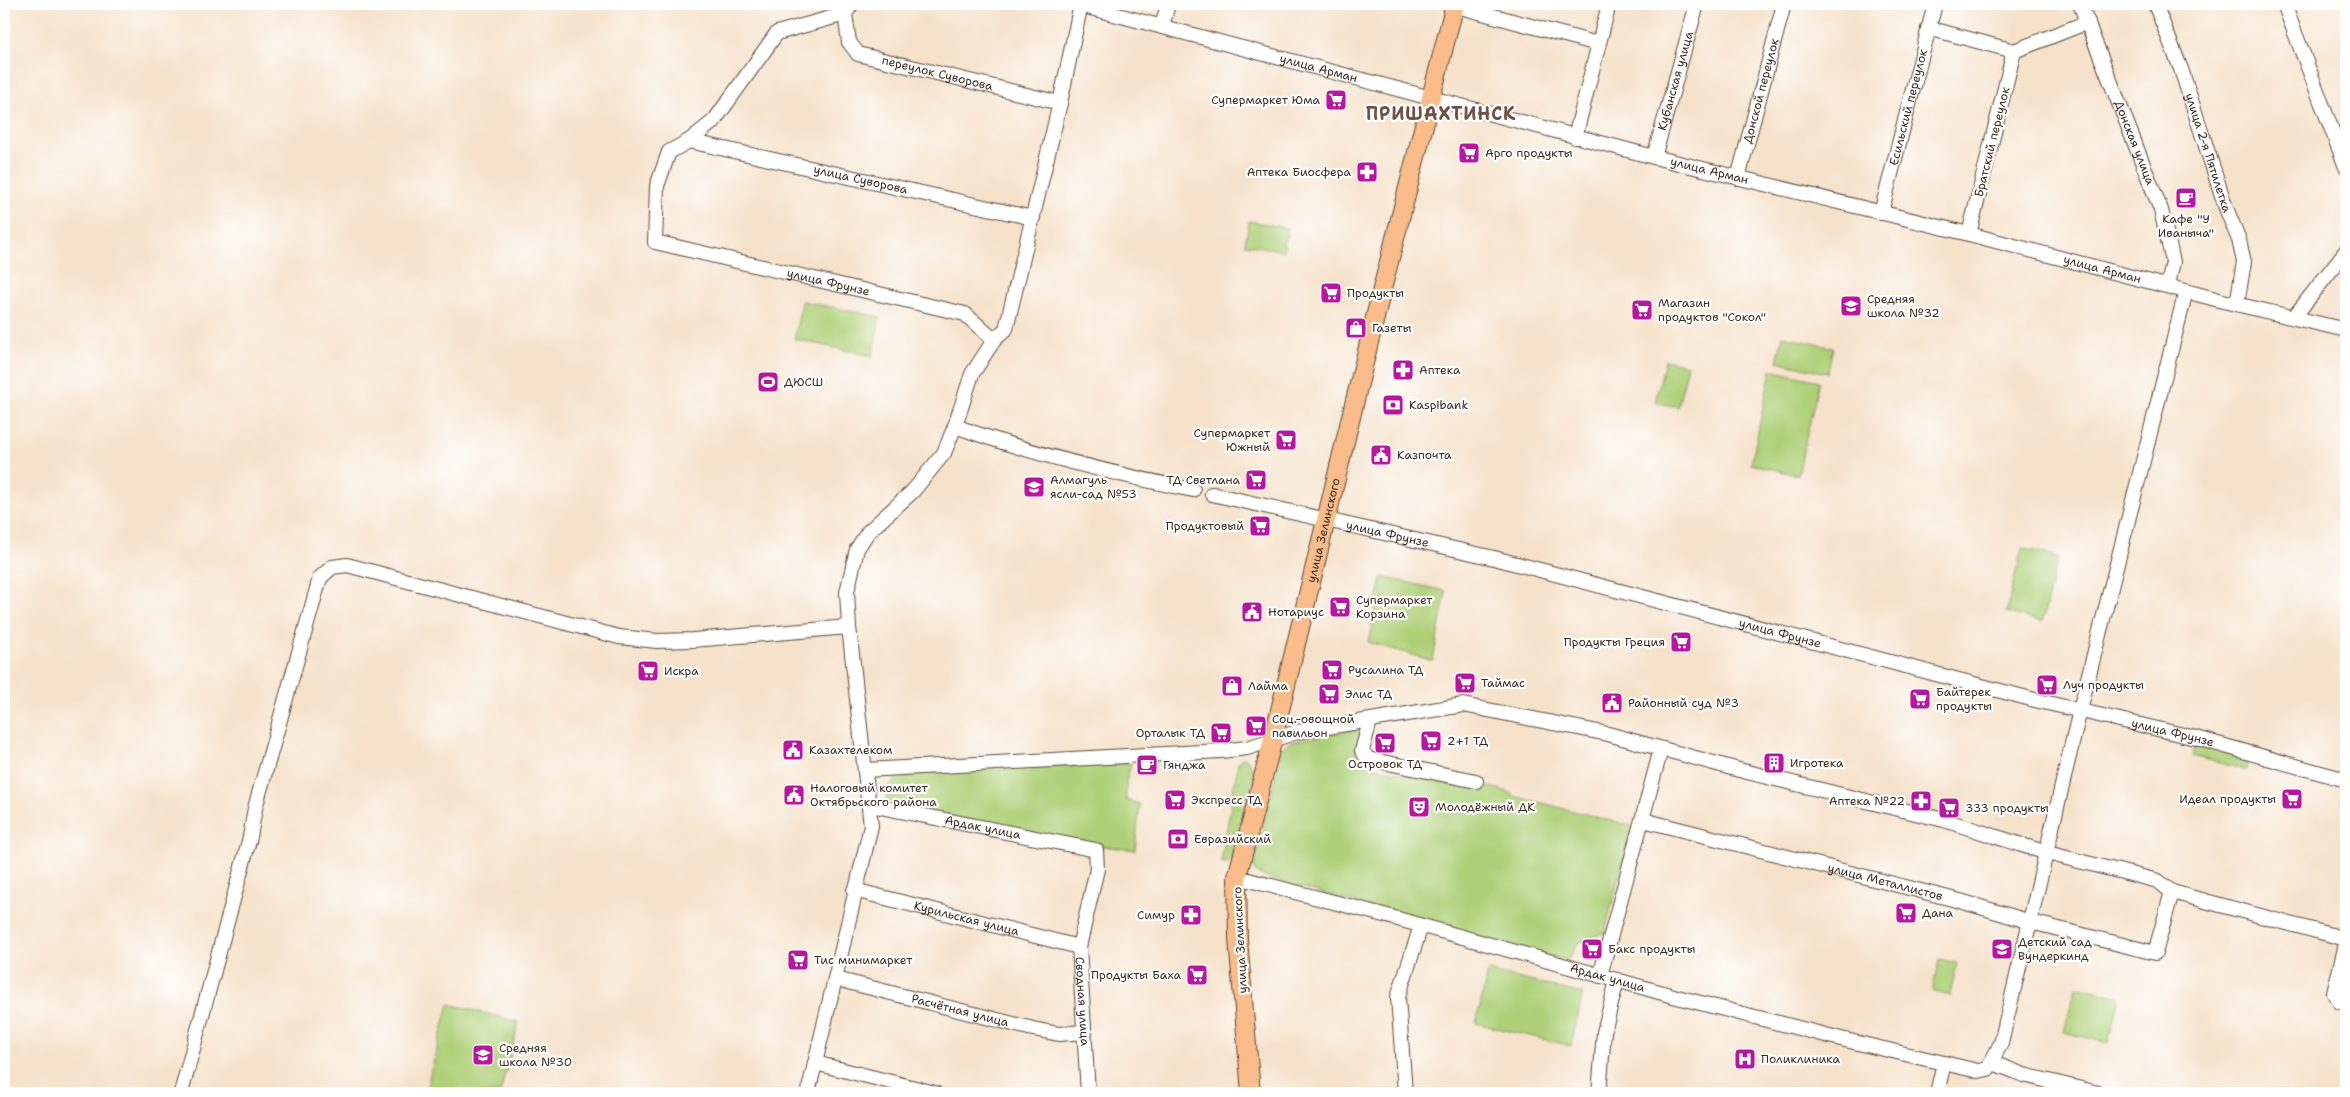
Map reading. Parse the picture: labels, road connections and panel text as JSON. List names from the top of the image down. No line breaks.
{"streets":{"main road":["улица Зелинского"],"street":["улица Арман","переулок Суворова","Кубанская улица","Донской переулок","Есильский переулок","Братский переулок","Донская улица","улица 2-я Пятилетка","улица Суворова","улица Фрунзе","Ардак улица","улица Металлистов","Курильская улица","Сводная улица","Расчётная улица"]},"crossings":[["улица Арман","Кубанская улица"],["улица Арман","Донской переулок"],["улица Арман","Есильский переулок"],["улица Арман","Братский переулок"],["улица Арман","Донская улица"],["улица Арман","улица 2-я Пятилетка"],["улица Арман","улица Зелинского"],["улица Суворова","улица Фрунзе"],["улица Фрунзе","улица Зелинского"],["улица Зелинского","Ардак улица"],["Ардак улица","Сводная улица"],["Курильская улица","Сводная улица"],["Сводная улица","Расчётная улица"]],"districts":["ПРИШАХТИНСК"],"places":{"supermarket":["Супермаркет Юма","Арго продукты","Продукты","Магазин продуктов \"Сокол\"","Супермаркет Южный","ТД Светлана","Продуктовый","Супермаркет Корзина","Продукты Греция","Русалина ТД","Искра","Таймас","Луч продукты","Элис ТД","Байтерек продукты","Соц.-овощной павильон","Орталык ТД","2+1 ТД","Островок ТД","Идеал продукты","Экспресс ТД","333 продукты","Дана","Бакс продукты","Тис минимаркет","Продукты Баха"],"pharmacy":["Аптека Биосфера","Аптека","Аптека №22","Симур"],"cafe":["Кафе \"У Иваныча\"","Гянджа"],"school or university":["Средняя школа №32","Алмагуль ясли-сад №53","Детский сад Вундеркинд","Средняя школа №30"],"shop":["Газеты","Лайма"],"sports":["ДЮСШ"],"bank":["Kaspibank","Евразийский"],"public building":["Казпочта","Нотариус","Районный суд №3","Казахтелеком","Налоговый комитет Октябрьского района"],"building":["Игротека"],"theatre":["Молодёжный ДК"],"hospital":["Поликлиника"]}}
